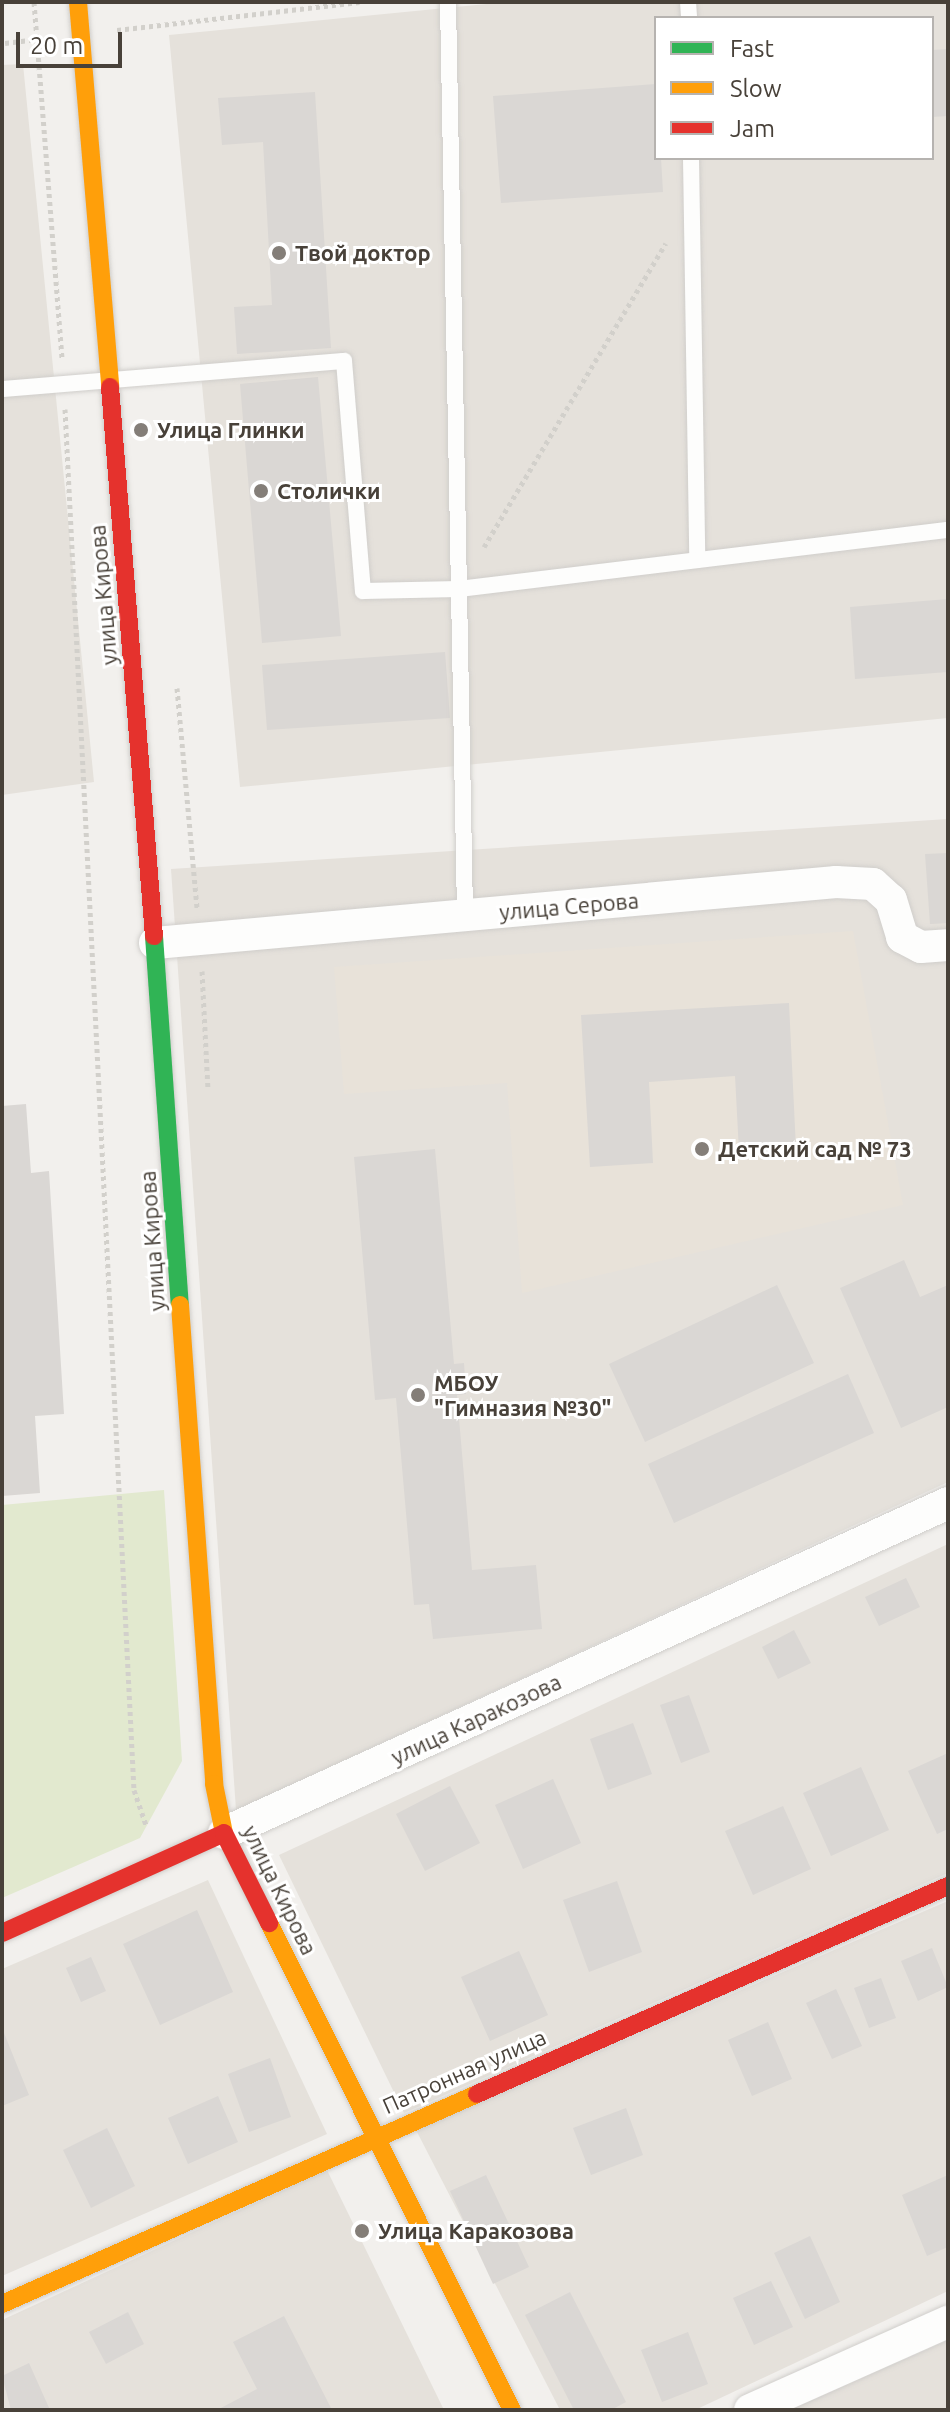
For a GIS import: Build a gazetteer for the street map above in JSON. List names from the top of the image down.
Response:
{
  "streets": {
    "main road": ["улица Кирова", "улица Каракозова", "Патронная улица"],
    "street": ["улица Серова"]
  },
  "crossings": [
    ["улица Кирова", "улица Серова"],
    ["улица Кирова", "улица Каракозова"],
    ["улица Кирова", "Патронная улица"]
  ],
  "places": [
    "Твой доктор",
    "Улица Глинки",
    "Столички",
    "Детский сад № 73",
    "МБОУ \"Гимназия №30\"",
    "Улица Каракозова"
  ],
  "legend": ["Fast", "Slow", "Jam"],
  "scale_bar": "20 m"
}
